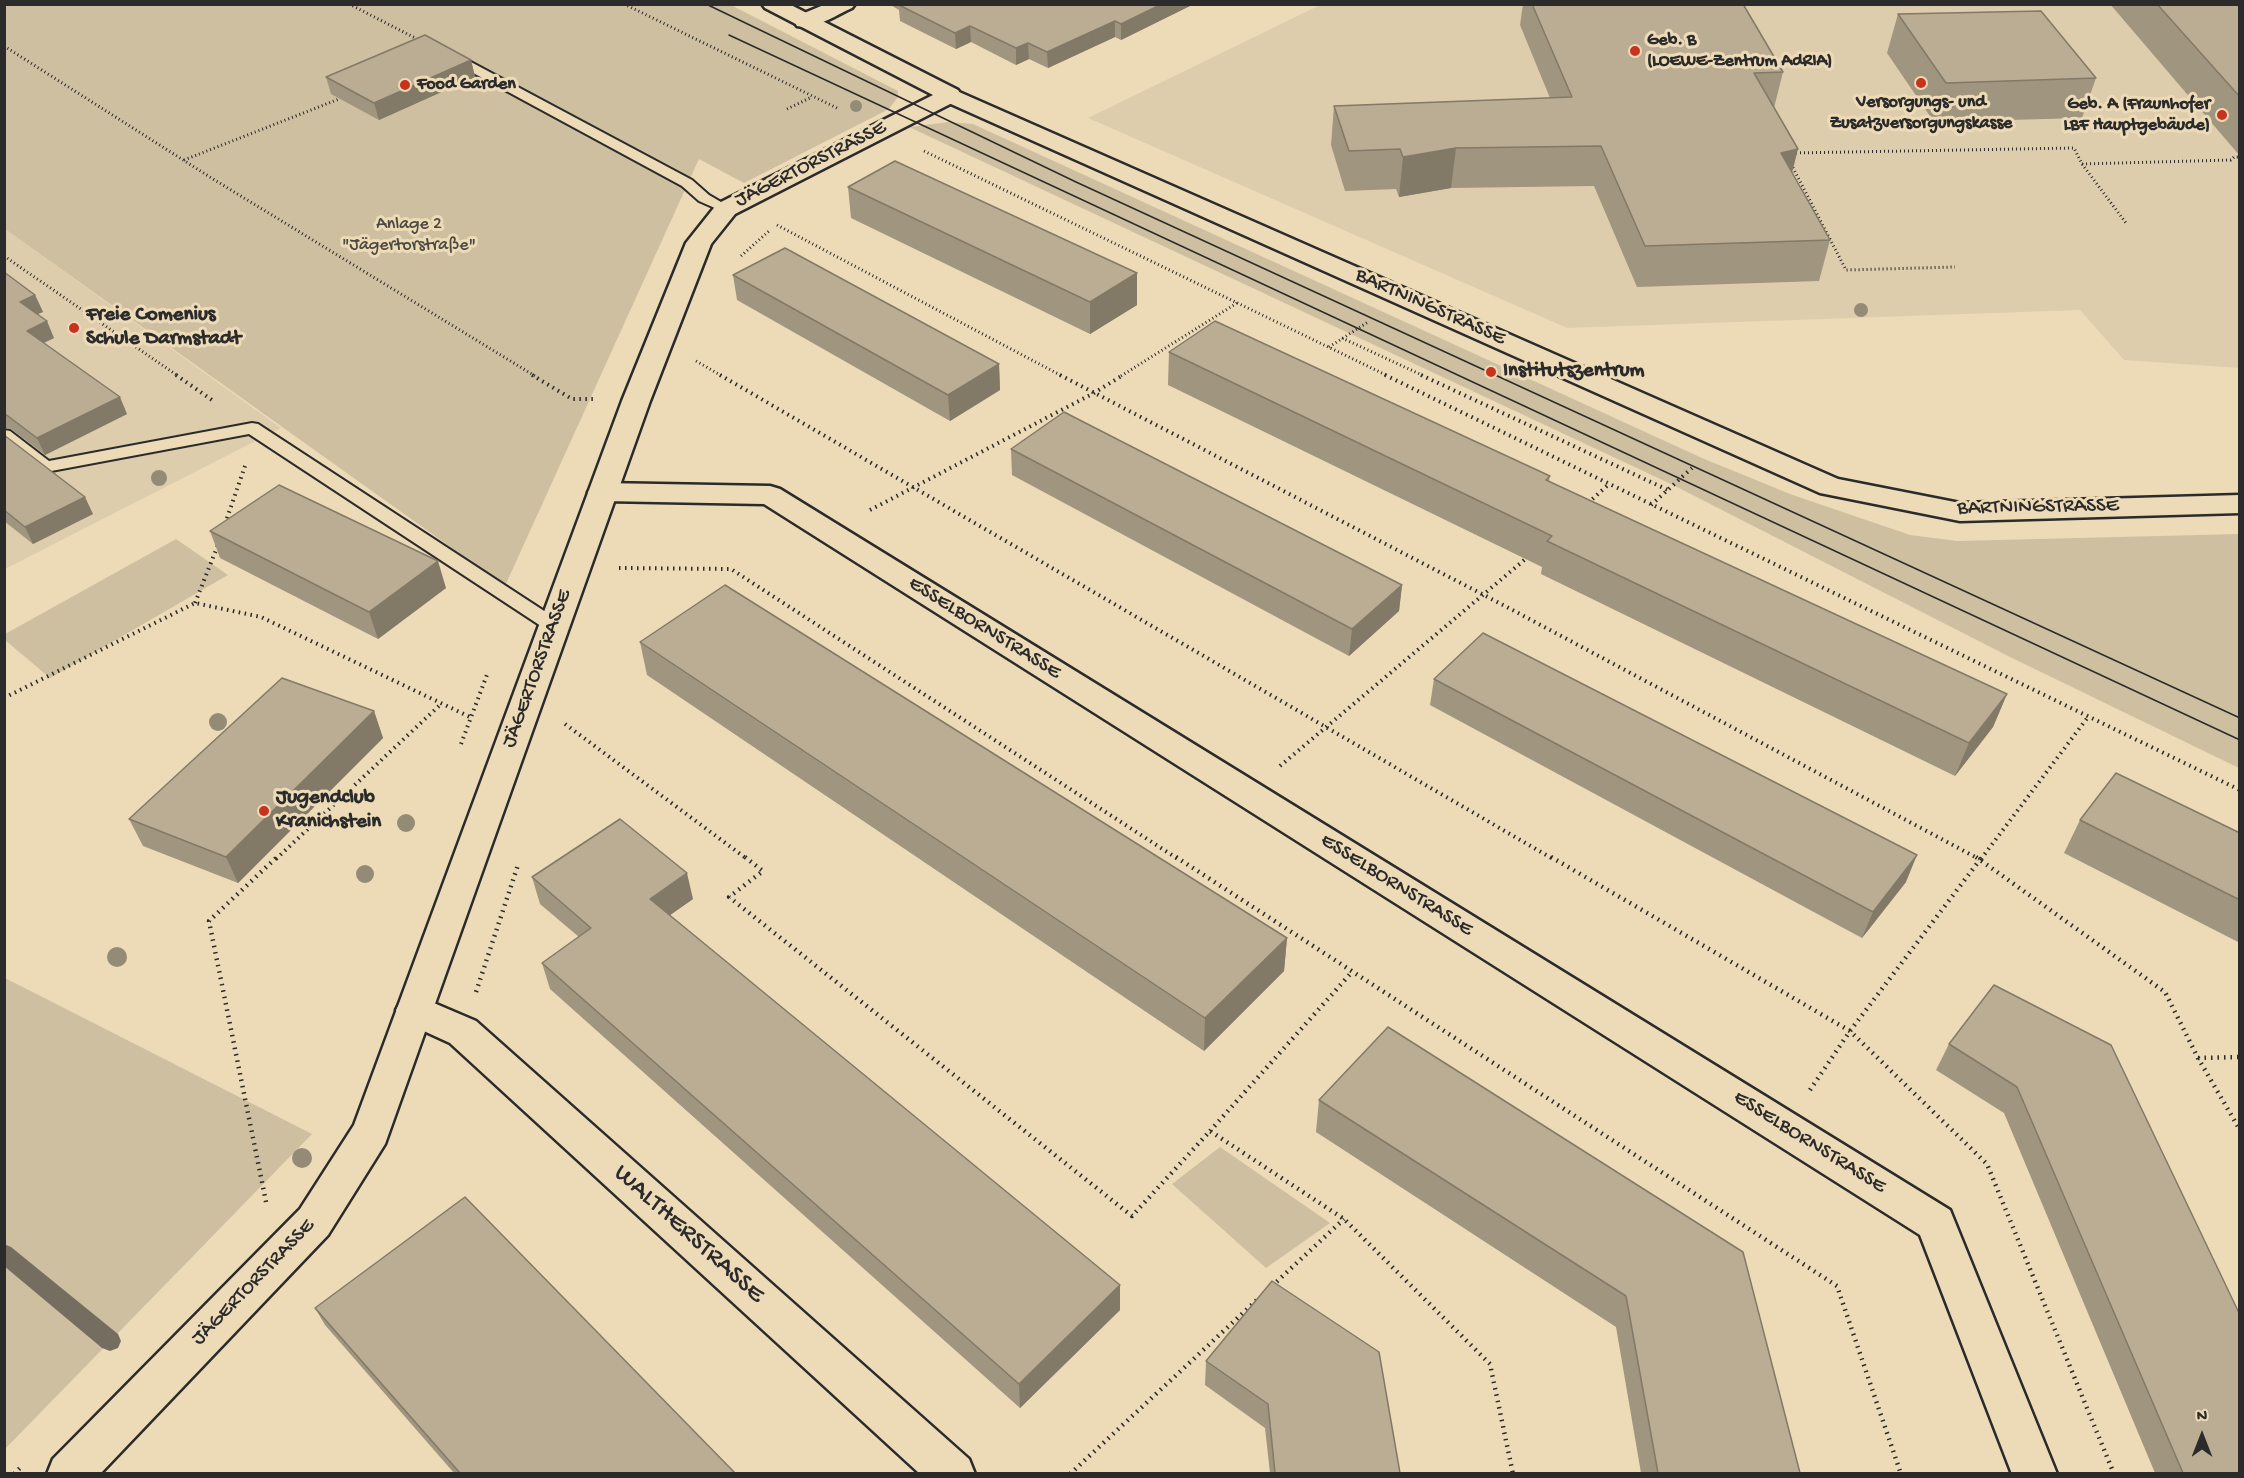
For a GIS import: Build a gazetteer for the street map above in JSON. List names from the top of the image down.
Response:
{
  "streets": {
    "street": [
      "JÄGERTORSTRASSE",
      "BARTNINGSTRASSE",
      "ESSELBORNSTRASSE",
      "WALTHERSTRASSE"
    ]
  },
  "crossings": [
    ["JÄGERTORSTRASSE", "BARTNINGSTRASSE"],
    ["JÄGERTORSTRASSE", "ESSELBORNSTRASSE"],
    ["JÄGERTORSTRASSE", "WALTHERSTRASSE"]
  ],
  "parks": ["Anlage 2 \"Jägertorstraße\""],
  "places": [
    "Geb. B (LOEWE-Zentrum AdRIA)",
    "Versorgungs- und Zusatzversorgungskasse",
    "Food Garden",
    "Geb. A (Fraunhofer LBF Hauptgebäude)",
    "Freie Comenius Schule Darmstadt",
    "Institutszentrum",
    "Jugendclub Kranichstein"
  ],
  "north": "top"
}
